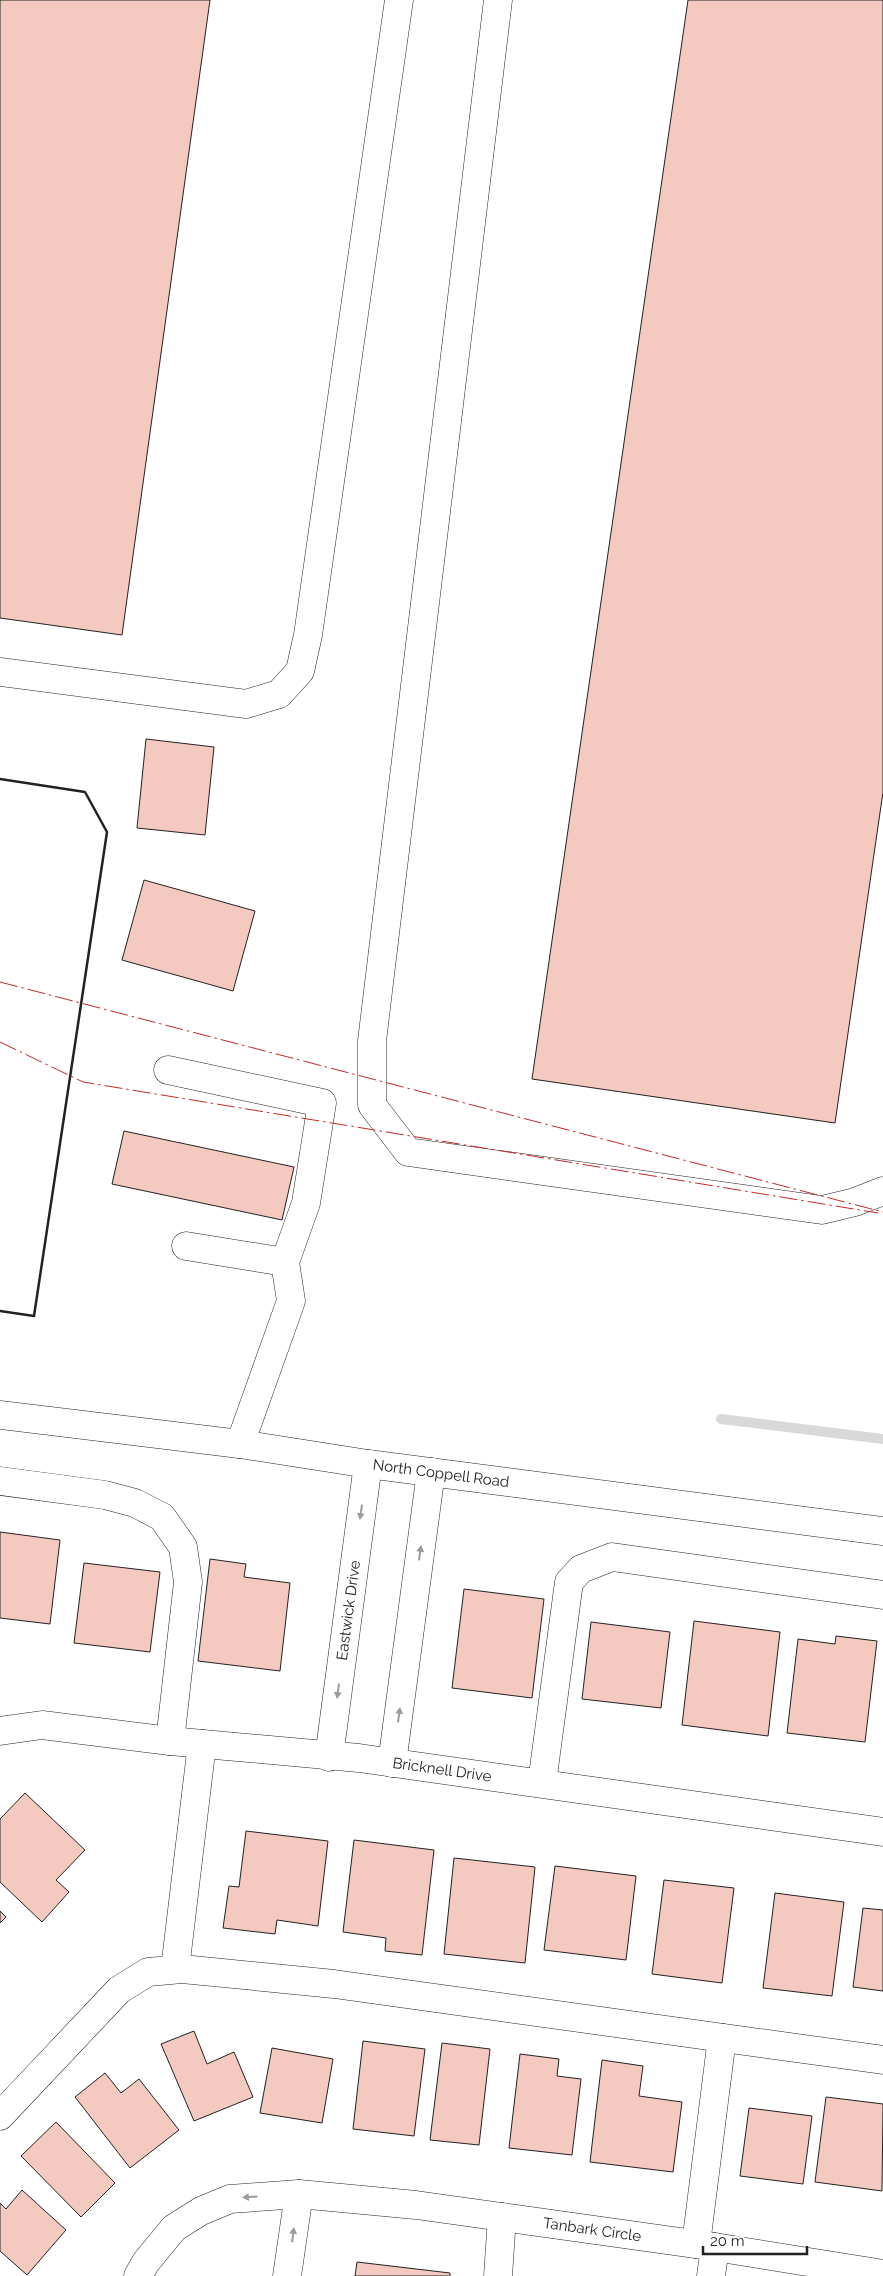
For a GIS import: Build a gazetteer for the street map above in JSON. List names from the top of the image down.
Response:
{
  "streets": {
    "street": [
      "North Coppell Road",
      "Eastwick Drive",
      "Bricknell Drive",
      "Tanbark Circle"
    ]
  },
  "crossings": [
    ["North Coppell Road", "Eastwick Drive"],
    ["Eastwick Drive", "Bricknell Drive"]
  ],
  "scale_bar": "20 m"
}
